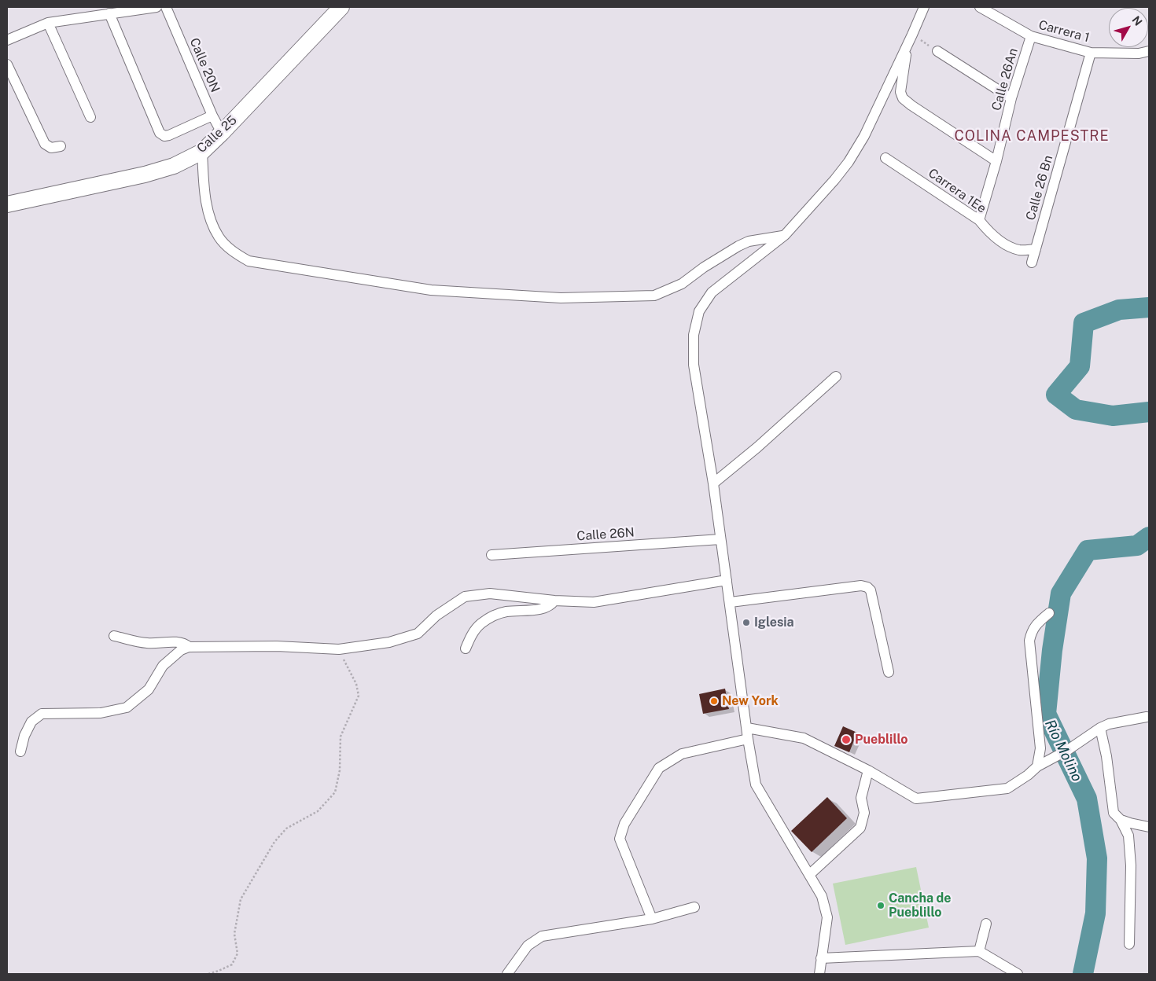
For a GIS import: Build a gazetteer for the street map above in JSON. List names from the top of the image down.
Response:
{
  "streets": {
    "main road": ["Calle 25"],
    "street": [
      "Carrera 1",
      "Calle 20N",
      "Calle 26An",
      "Calle 26 Bn",
      "Carrera 1Ee",
      "Calle 26N"
    ]
  },
  "crossings": [
    ["Carrera 1", "Calle 26An"],
    ["Carrera 1", "Calle 26 Bn"],
    ["Calle 20N", "Calle 25"],
    ["Calle 26An", "Carrera 1Ee"],
    ["Calle 26 Bn", "Carrera 1Ee"]
  ],
  "districts": ["COLINA CAMPESTRE"],
  "water": ["Río Molino"],
  "places": [
    "Iglesia",
    "New York",
    "Pueblillo",
    "Cancha de Pueblillo"
  ],
  "north": "top right"
}
